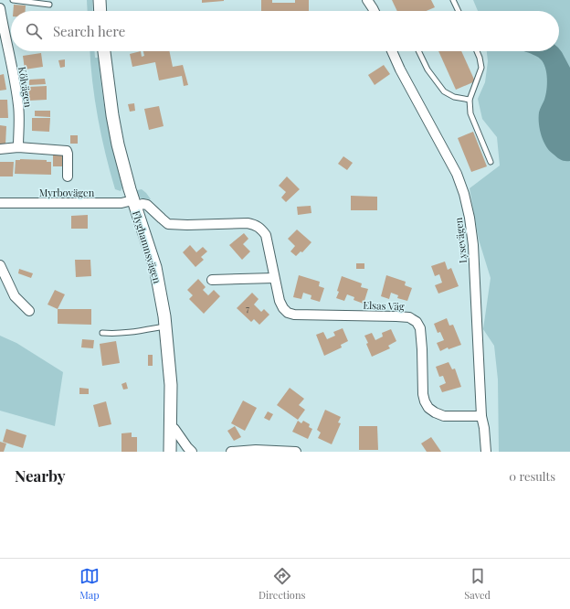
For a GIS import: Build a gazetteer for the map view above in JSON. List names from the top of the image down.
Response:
{
  "streets": {
    "street": [
      "Kölvägen",
      "Myrbovägen",
      "Lysevägen",
      "Flyghamnsvägen",
      "Elsas Väg"
    ]
  },
  "crossings": [
    ["Myrbovägen", "Flyghamnsvägen"],
    ["Myrbovägen", "Elsas Väg"],
    ["Lysevägen", "Elsas Väg"],
    ["Flyghamnsvägen", "Elsas Väg"]
  ],
  "house_numbers": ["7"],
  "page": {
    "search": "Search here",
    "heading": ["Nearby", "0 results"],
    "nav": ["Map", "Directions", "Saved"]
  }
}
